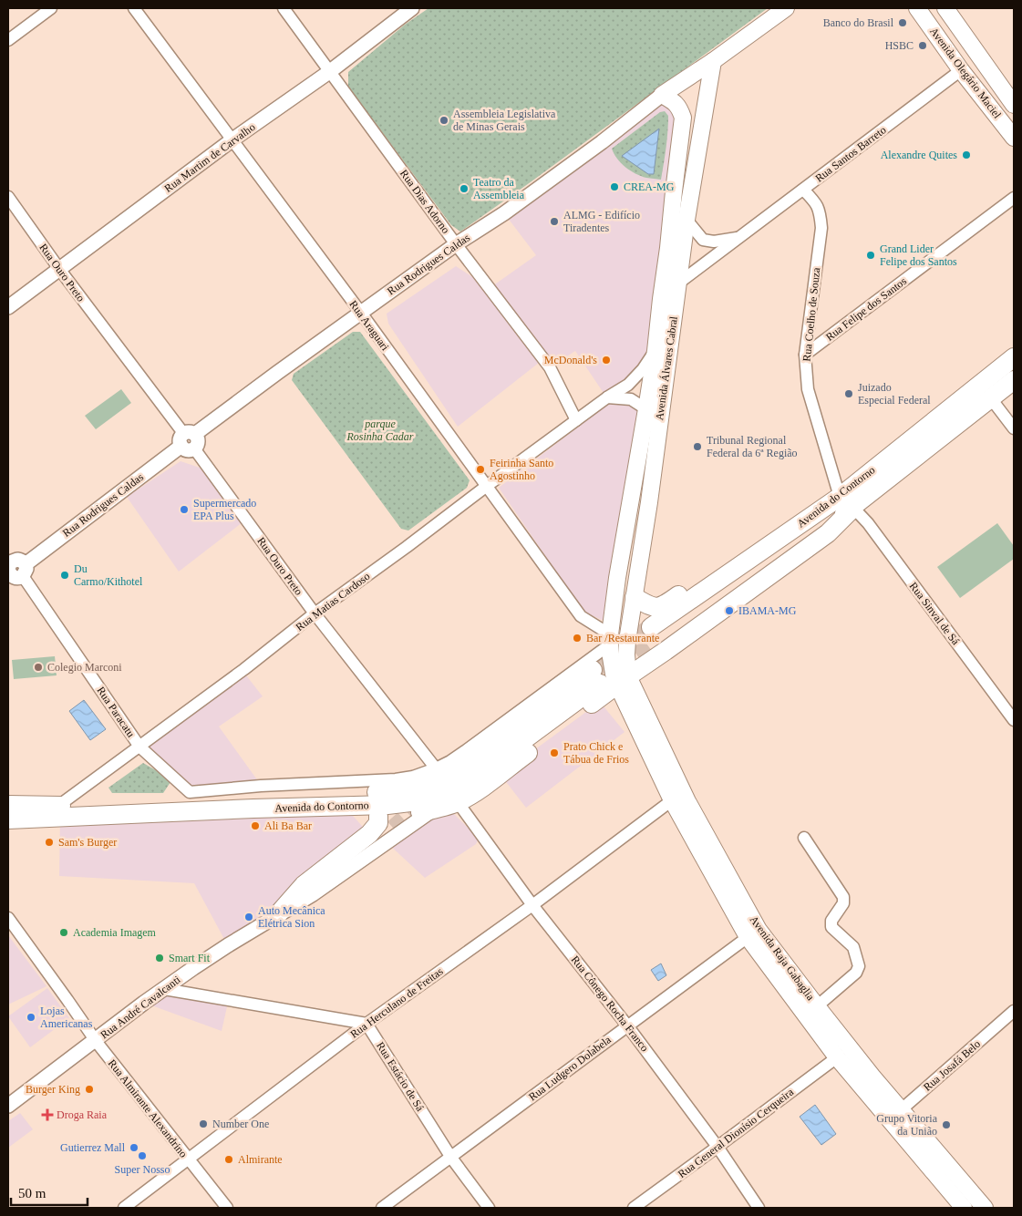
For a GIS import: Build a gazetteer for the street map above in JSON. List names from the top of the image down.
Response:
{
  "streets": {
    "main road": [
      "Avenida Olegário Maciel",
      "Avenida Álvares Cabral",
      "Avenida do Contorno",
      "Avenida Raja Gabaglia"
    ],
    "street": [
      "Rua Santos Barreto",
      "Rua Martim de Carvalho",
      "Rua Dias Adorno",
      "Rua Rodrigues Caldas",
      "Rua Ouro Preto",
      "Rua Felipe dos Santos",
      "Rua Coelho de Souza",
      "Rua Araguari",
      "Rua Matias Cardoso",
      "Rua Sinval de Sá",
      "Rua Paracatu",
      "Rua Herculano de Freitas",
      "Rua Cônego Rocha Franco",
      "Rua André Cavalcanti",
      "Rua Josafá Belo",
      "Rua Ludgero Dolabela",
      "Rua Estácio de Sá",
      "Rua Almirante Alexandrino",
      "Rua General Dionísio Cerqueira"
    ]
  },
  "crossings": [
    ["Avenida Olegário Maciel", "Rua Santos Barreto"],
    ["Rua Santos Barreto", "Rua Coelho de Souza"],
    ["Rua Santos Barreto", "Avenida Álvares Cabral"],
    ["Rua Martim de Carvalho", "Rua Dias Adorno"],
    ["Rua Martim de Carvalho", "Rua Ouro Preto"],
    ["Rua Martim de Carvalho", "Rua Araguari"],
    ["Rua Dias Adorno", "Rua Rodrigues Caldas"],
    ["Rua Dias Adorno", "Rua Matias Cardoso"],
    ["Rua Rodrigues Caldas", "Rua Ouro Preto"],
    ["Rua Rodrigues Caldas", "Rua Araguari"],
    ["Rua Rodrigues Caldas", "Avenida Álvares Cabral"],
    ["Rua Rodrigues Caldas", "Rua Paracatu"],
    ["Rua Ouro Preto", "Avenida do Contorno"],
    ["Rua Ouro Preto", "Rua Matias Cardoso"],
    ["Rua Felipe dos Santos", "Rua Coelho de Souza"],
    ["Rua Coelho de Souza", "Avenida do Contorno"],
    ["Rua Coelho de Souza", "Rua Sinval de Sá"],
    ["Rua Araguari", "Avenida Álvares Cabral"],
    ["Rua Araguari", "Avenida do Contorno"],
    ["Rua Araguari", "Rua Matias Cardoso"],
    ["Avenida Álvares Cabral", "Avenida do Contorno"],
    ["Avenida Álvares Cabral", "Rua Matias Cardoso"],
    ["Avenida Álvares Cabral", "Avenida Raja Gabaglia"],
    ["Avenida do Contorno", "Rua Matias Cardoso"],
    ["Avenida do Contorno", "Rua Sinval de Sá"],
    ["Avenida do Contorno", "Rua Paracatu"],
    ["Avenida do Contorno", "Avenida Raja Gabaglia"],
    ["Avenida do Contorno", "Rua André Cavalcanti"],
    ["Rua Matias Cardoso", "Rua Paracatu"],
    ["Avenida Raja Gabaglia", "Rua Herculano de Freitas"],
    ["Avenida Raja Gabaglia", "Rua Josafá Belo"],
    ["Avenida Raja Gabaglia", "Rua Ludgero Dolabela"],
    ["Avenida Raja Gabaglia", "Rua General Dionísio Cerqueira"],
    ["Rua Herculano de Freitas", "Rua Cônego Rocha Franco"],
    ["Rua Herculano de Freitas", "Rua Estácio de Sá"],
    ["Rua Herculano de Freitas", "Rua Almirante Alexandrino"],
    ["Rua Cônego Rocha Franco", "Rua Ludgero Dolabela"],
    ["Rua Cônego Rocha Franco", "Rua General Dionísio Cerqueira"],
    ["Rua André Cavalcanti", "Rua Almirante Alexandrino"],
    ["Rua Ludgero Dolabela", "Rua Estácio de Sá"]
  ],
  "parks": ["parque Rosinha Cadar"],
  "places": {
    "other": [
      "Banco do Brasil",
      "HSBC",
      "Assembleia Legislativa de Minas Gerais",
      "Alexandre Quites",
      "CREA-MG",
      "Teatro da Assembleia",
      "ALMG - Edifício Tiradentes",
      "Grand Lider Felipe dos Santos",
      "McDonald's",
      "Juizado Especial Federal",
      "Tribunal Regional Federal da 6ª Região",
      "Feirinha Santo Agostinho",
      "Supermercado EPA Plus",
      "Du Carmo/Kithotel",
      "IBAMA-MG",
      "Bar /Restaurante",
      "Colegio Marconi",
      "Prato Chick e Tábua de Frios",
      "Ali Ba Bar",
      "Sam's Burger",
      "Auto Mecânica Elétrica Sion",
      "Academia Imagem",
      "Smart Fit",
      "Lojas Americanas",
      "Burger King",
      "Number One",
      "Grupo Vitoria da União",
      "Gutierrez Mall",
      "Super Nosso",
      "Almirante"
    ],
    "health": ["Droga Raia"]
  },
  "scale_bar": "50 m"
}
